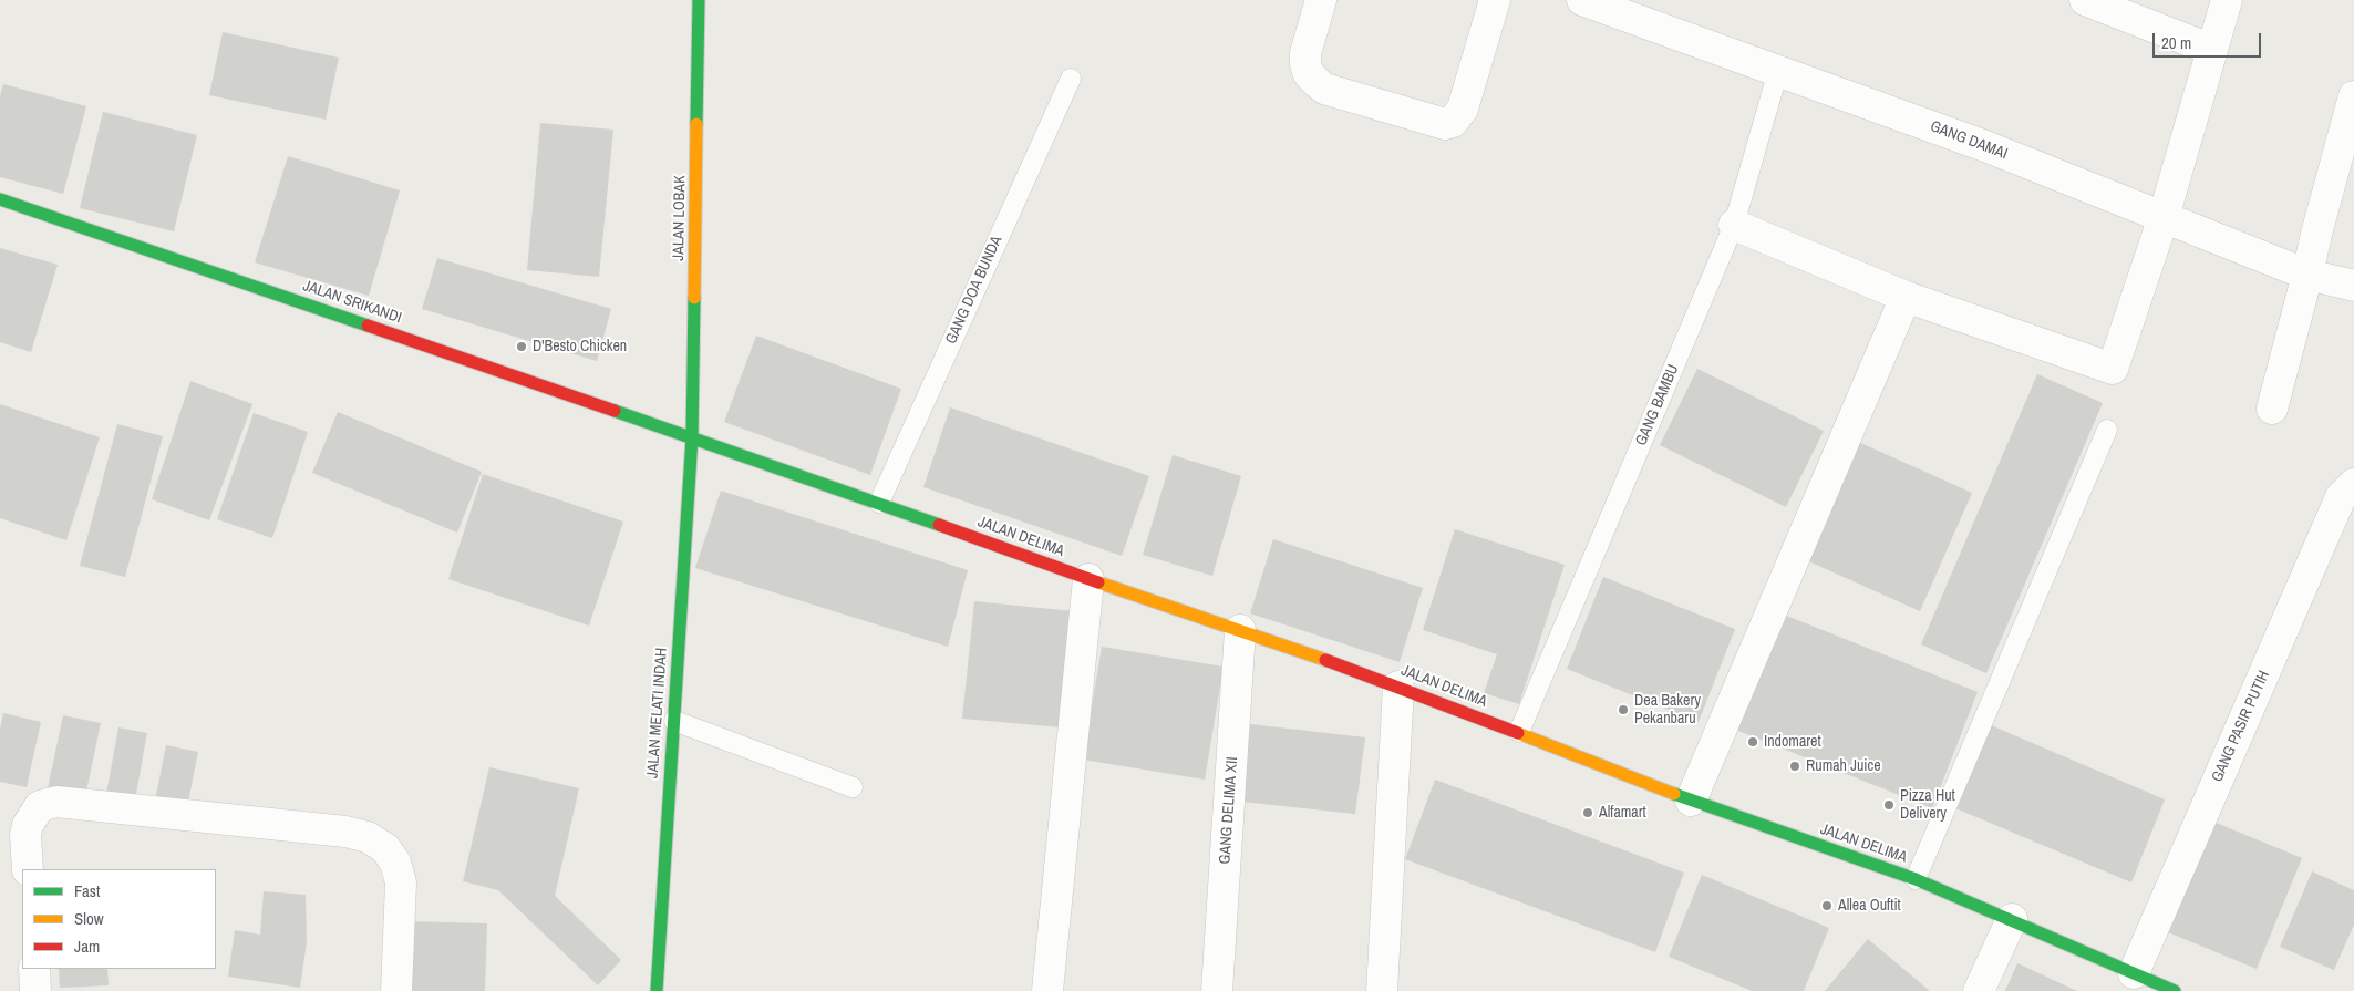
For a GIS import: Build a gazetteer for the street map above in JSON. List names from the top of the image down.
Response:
{
  "streets": {
    "main road": [
      "JALAN LOBAK",
      "JALAN SRIKANDI",
      "JALAN DELIMA",
      "JALAN MELATI INDAH"
    ],
    "street": ["GANG DAMAI", "GANG PASIR PUTIH", "GANG DELIMA XII"],
    "lane": ["GANG DOA BUNDA", "GANG BAMBU"]
  },
  "crossings": [
    ["GANG DAMAI", "GANG BAMBU"],
    ["JALAN LOBAK", "JALAN SRIKANDI"],
    ["JALAN LOBAK", "JALAN DELIMA"],
    ["JALAN LOBAK", "JALAN MELATI INDAH"],
    ["GANG DOA BUNDA", "JALAN DELIMA"],
    ["JALAN SRIKANDI", "JALAN DELIMA"],
    ["JALAN SRIKANDI", "JALAN MELATI INDAH"],
    ["GANG BAMBU", "JALAN DELIMA"],
    ["JALAN DELIMA", "JALAN MELATI INDAH"],
    ["JALAN DELIMA", "GANG PASIR PUTIH"],
    ["JALAN DELIMA", "GANG DELIMA XII"]
  ],
  "places": [
    "D'Besto Chicken",
    "Dea Bakery Pekanbaru",
    "Indomaret",
    "Rumah Juice",
    "Pizza Hut Delivery",
    "Alfamart",
    "Allea Ouftit"
  ],
  "legend": ["Fast", "Slow", "Jam"],
  "scale_bar": "20 m"
}
